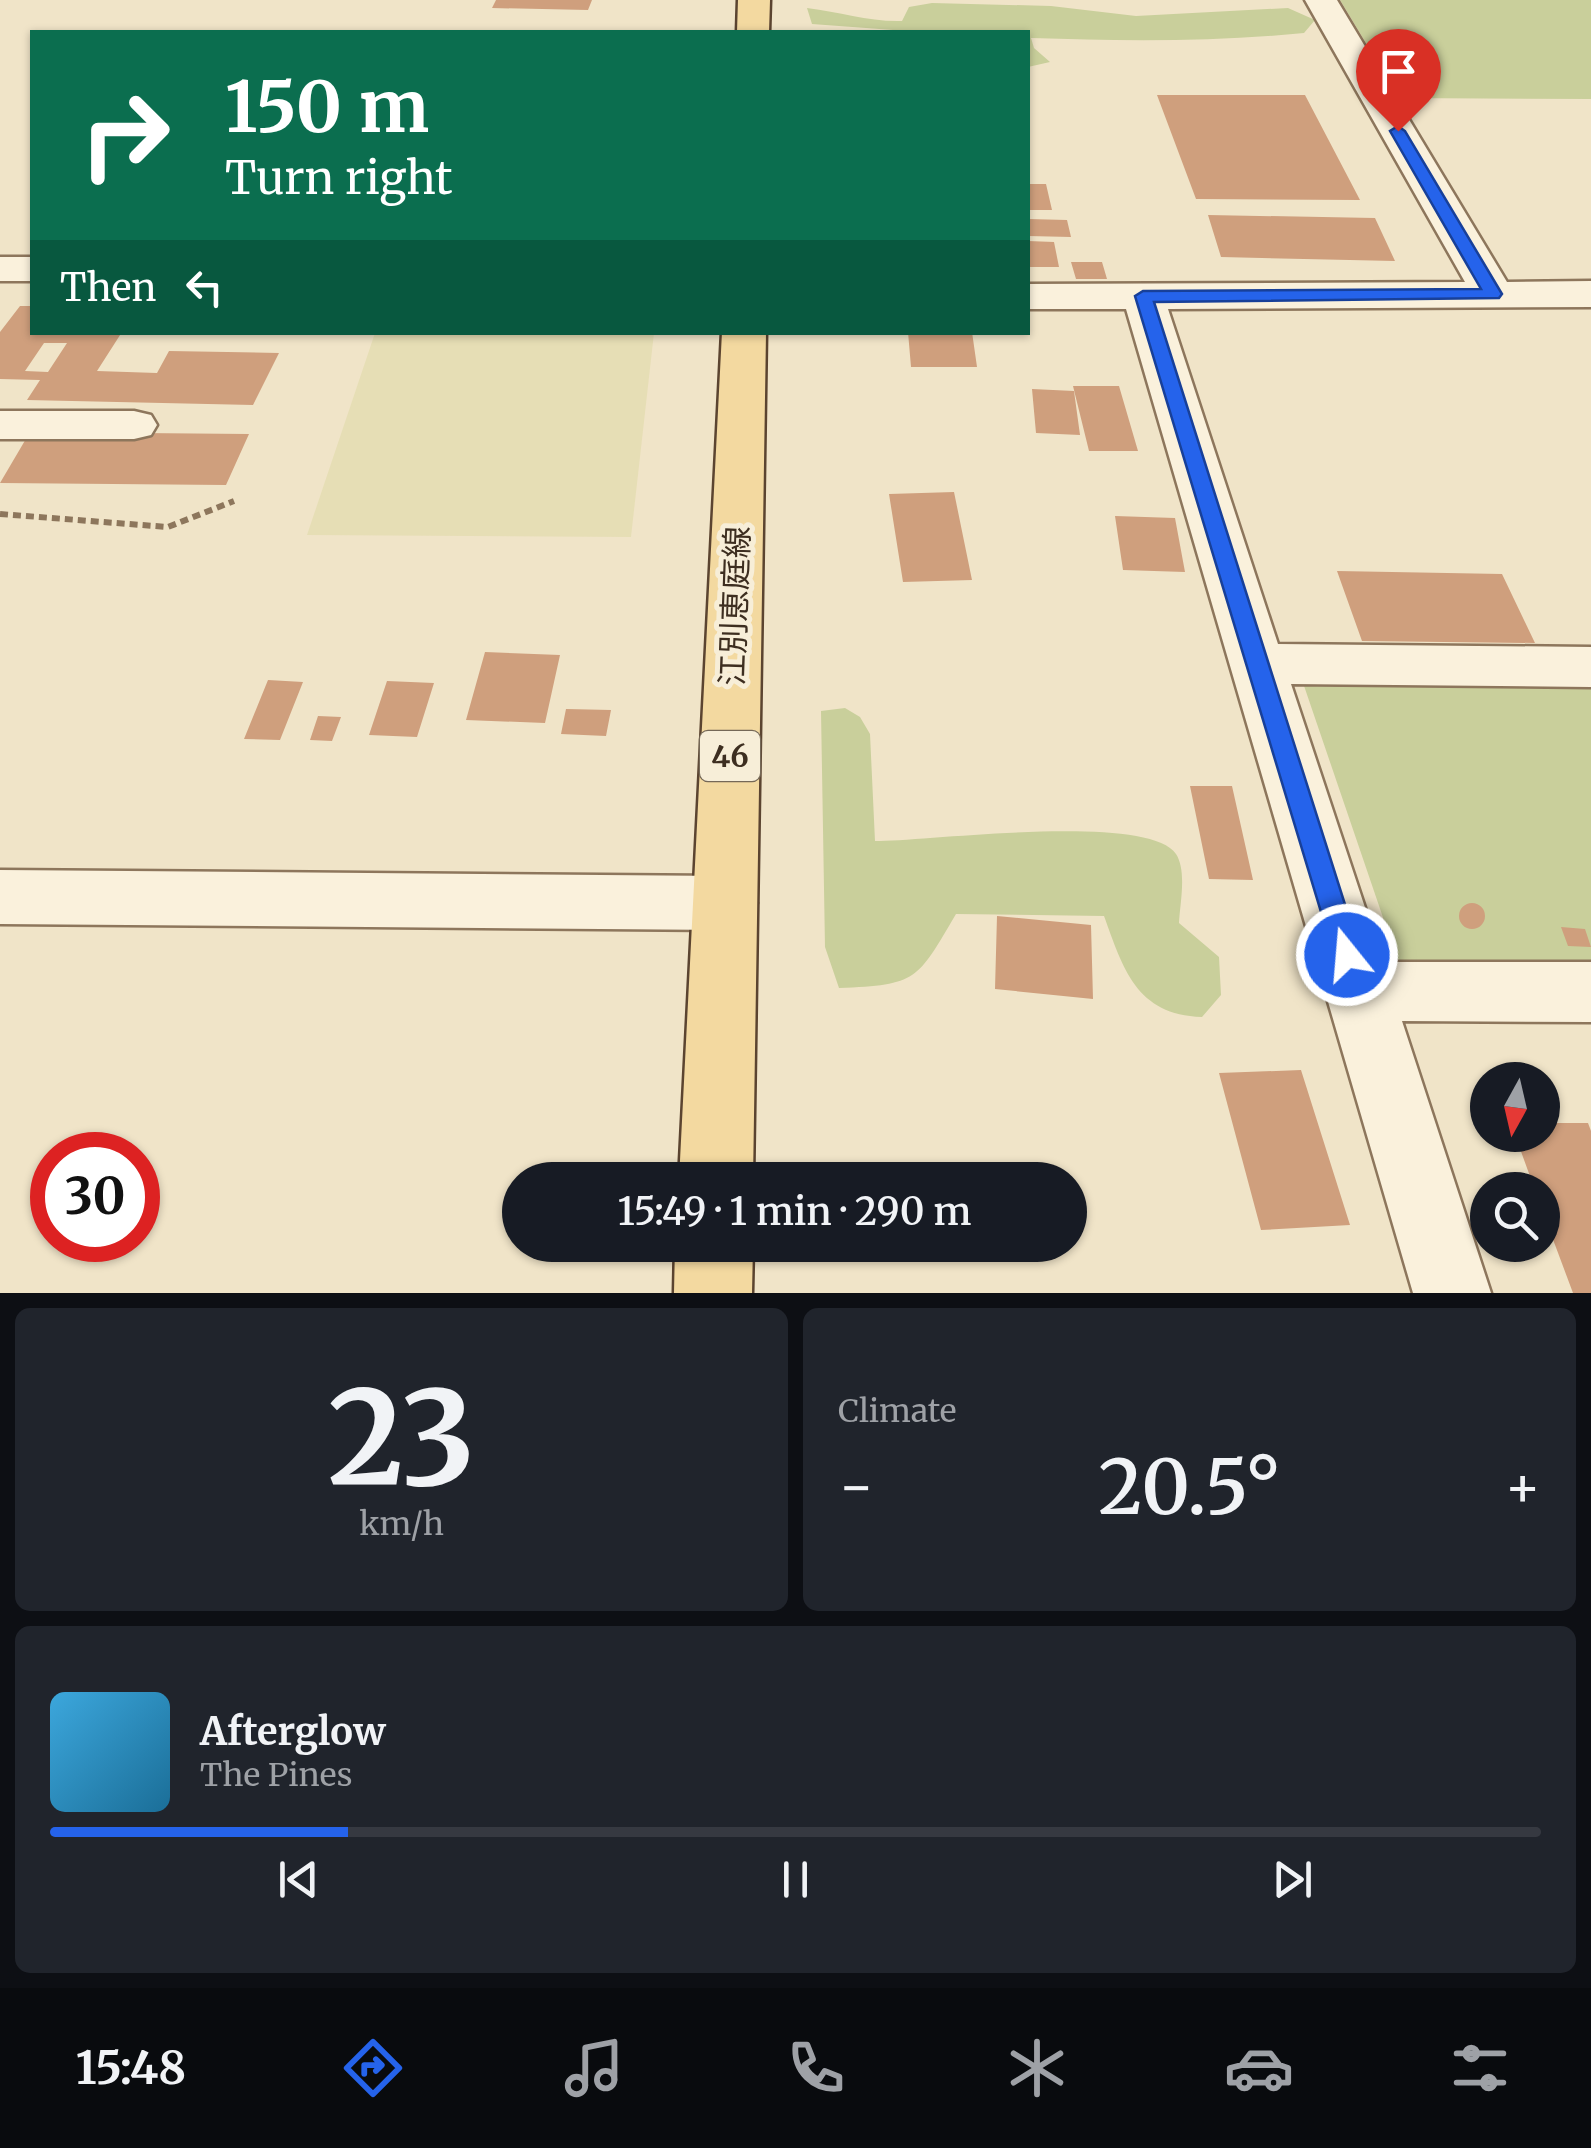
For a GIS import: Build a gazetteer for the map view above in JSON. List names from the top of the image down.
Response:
{
  "streets": {
    "main road": ["江別恵庭線", "46"]
  },
  "north": "bottom",
  "page": {
    "turn": ["150 m", "Turn right"],
    "then": "Then",
    "limit": "30",
    "trip": "15:49 · 1 min · 290 m",
    "tile": [
      ["23", "km/h"],
      "Climate"
    ],
    "heat": ["−", "20.5°", "+"],
    "song": ["Afterglow", "The Pines"],
    "tabs": "15:48"
  }
}
